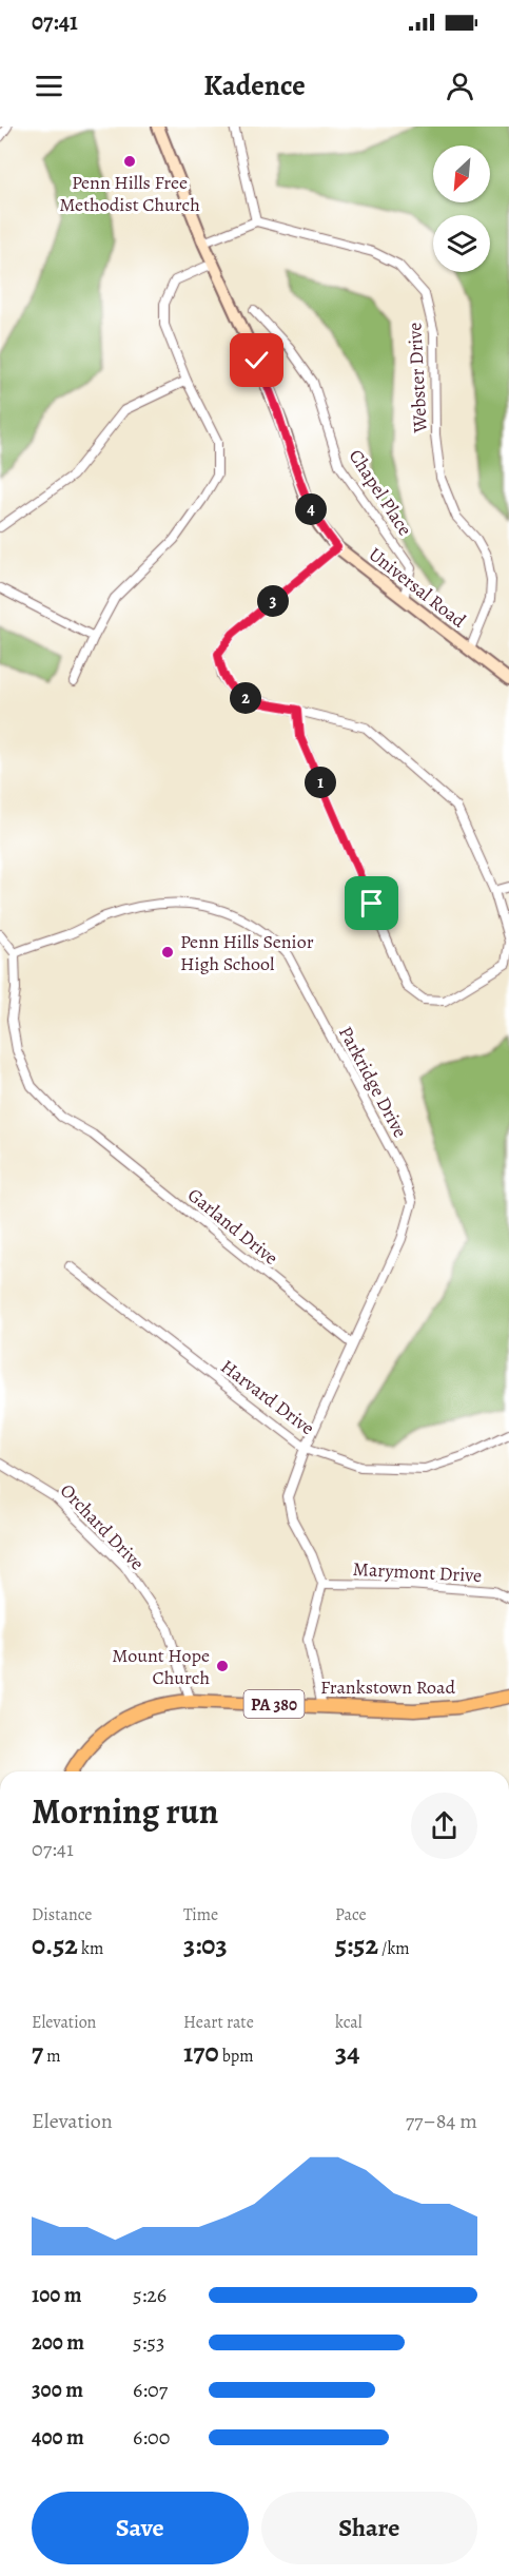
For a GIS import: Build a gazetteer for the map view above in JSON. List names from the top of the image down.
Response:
{
  "streets": {
    "main road": ["Frankstown Road", "PA 380"],
    "street": [
      "Webster Drive",
      "Chapel Place",
      "Universal Road",
      "Parkridge Drive",
      "Garland Drive",
      "Harvard Drive",
      "Orchard Drive",
      "Marymont Drive"
    ]
  },
  "crossings": [
    ["Webster Drive", "Universal Road"],
    ["Chapel Place", "Universal Road"],
    ["Parkridge Drive", "Garland Drive"],
    ["Parkridge Drive", "Harvard Drive"],
    ["Parkridge Drive", "Marymont Drive"],
    ["Orchard Drive", "Frankstown Road"]
  ],
  "places": ["Penn Hills Free Methodist Church", "Penn Hills Senior High School", "Mount Hope Church"],
  "north": "bottom left",
  "page": {
    "status": "07:41",
    "header": "Kadence",
    "pins": [
      "4",
      "3",
      "2",
      "1"
    ],
    "heading": ["Morning run", "07:41"],
    "stats": [
      ["Distance", "0.52 km"],
      ["Time", "3:03"],
      ["Pace", "5:52 /km"],
      ["Elevation", "7 m"],
      ["Heart rate", "170 bpm"],
      ["kcal", "34"]
    ],
    "chart": ["Elevation", "77–84 m"],
    "list": [
      {
        "name": "100 m",
        "note": "5:26"
      },
      {
        "name": "200 m",
        "note": "5:53"
      },
      {
        "name": "300 m",
        "note": "6:07"
      },
      {
        "name": "400 m",
        "note": "6:00"
      }
    ],
    "buttons": ["Save", "Share"]
  }
}
